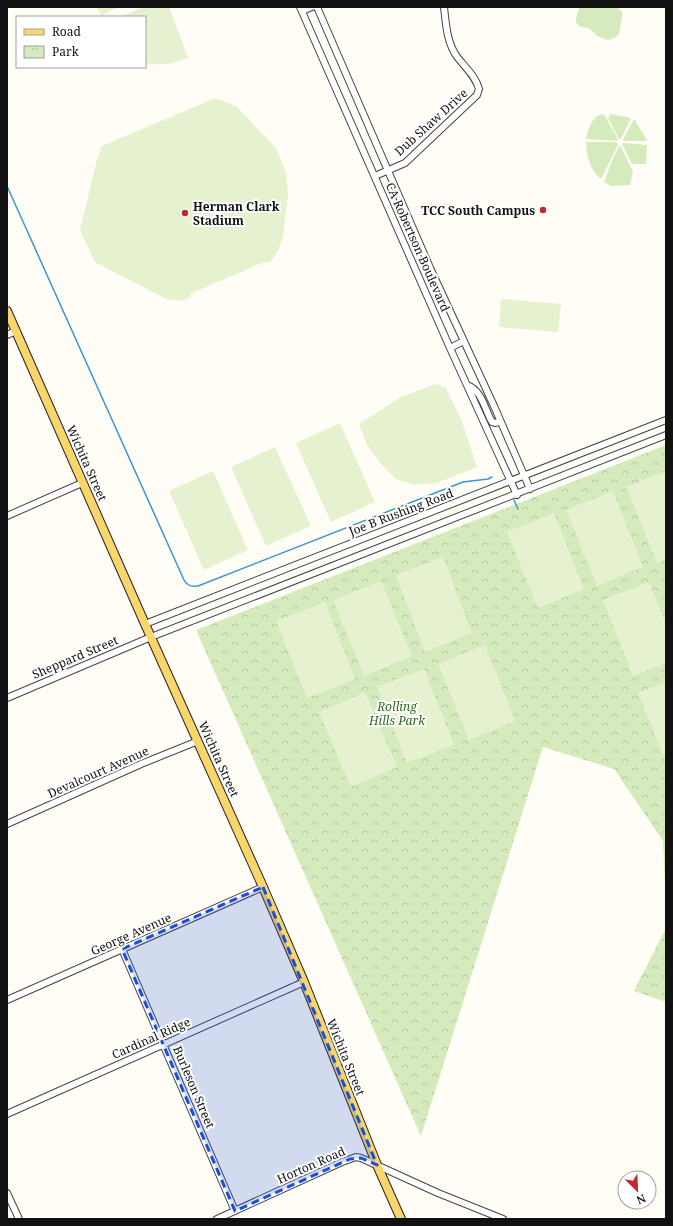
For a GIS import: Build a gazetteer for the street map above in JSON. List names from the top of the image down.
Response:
{
  "streets": {
    "main road": ["Wichita Street"],
    "street": [
      "Dub Shaw Drive",
      "CA Robertson Boulevard",
      "Joe B Rushing Road",
      "Sheppard Street",
      "Devalcourt Avenue",
      "George Avenue",
      "Cardinal Ridge",
      "Burleson Street",
      "Horton Road"
    ]
  },
  "crossings": [
    ["Dub Shaw Drive", "CA Robertson Boulevard"],
    ["CA Robertson Boulevard", "Joe B Rushing Road"],
    ["Wichita Street", "Joe B Rushing Road"],
    ["Wichita Street", "Sheppard Street"],
    ["Wichita Street", "Devalcourt Avenue"],
    ["Wichita Street", "George Avenue"],
    ["Wichita Street", "Cardinal Ridge"],
    ["Wichita Street", "Horton Road"],
    ["George Avenue", "Burleson Street"],
    ["Cardinal Ridge", "Burleson Street"],
    ["Burleson Street", "Horton Road"]
  ],
  "parks": ["Rolling Hills Park"],
  "places": ["TCC South Campus", "Herman Clark Stadium"],
  "legend": ["Road", "Park"],
  "north": "bottom right"
}
